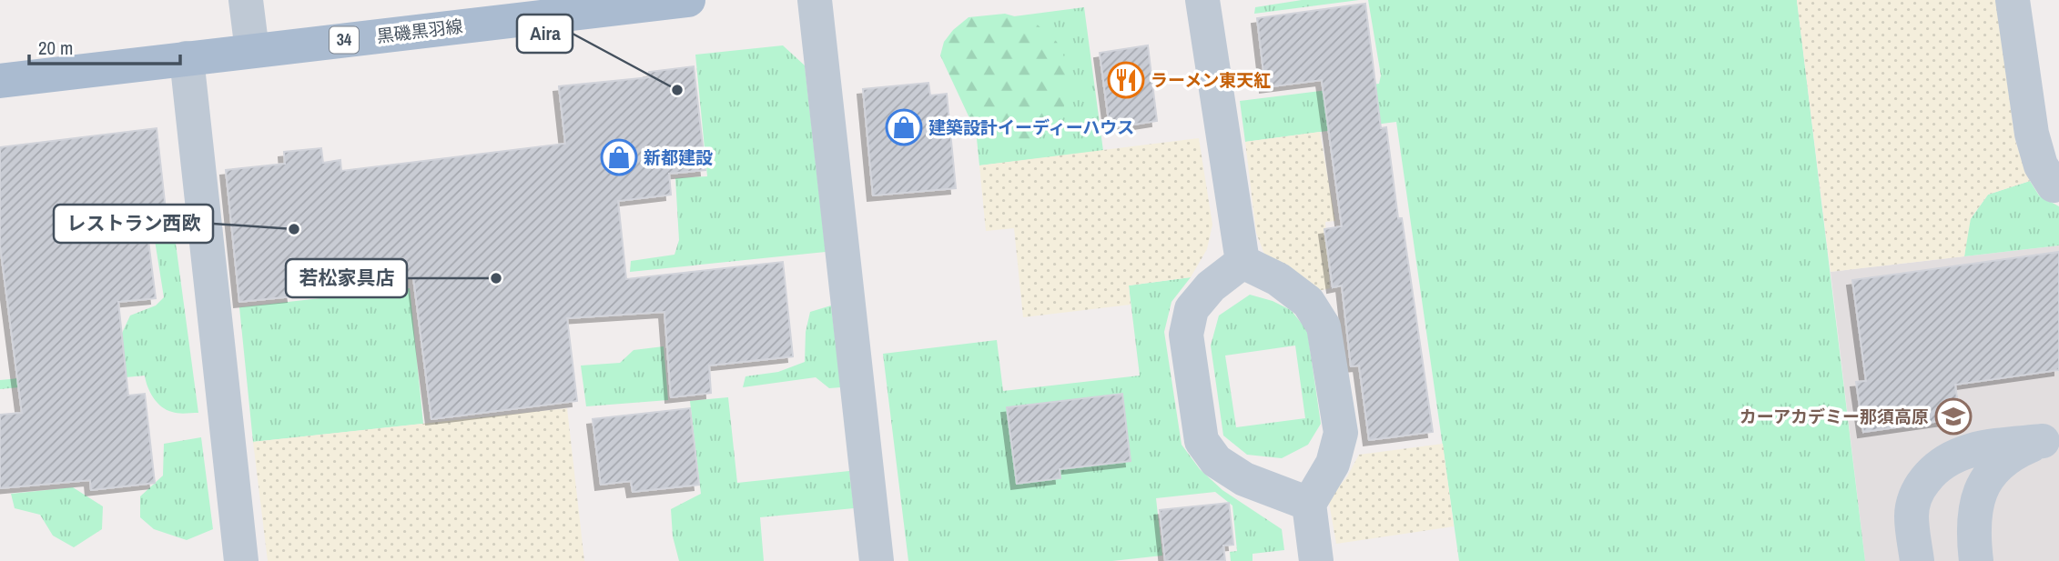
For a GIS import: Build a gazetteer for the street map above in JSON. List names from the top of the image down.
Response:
{
  "streets": {
    "main road": ["黒磯黒羽線", "34"]
  },
  "places": {
    "restaurant": ["ラーメン東天紅"],
    "other": ["Aira", "レストラン西欧", "若松家具店"],
    "shop": ["建築設計イーディーハウス", "新都建設"],
    "school or university": ["カーアカデミー那須高原"]
  },
  "scale_bar": "20 m"
}
